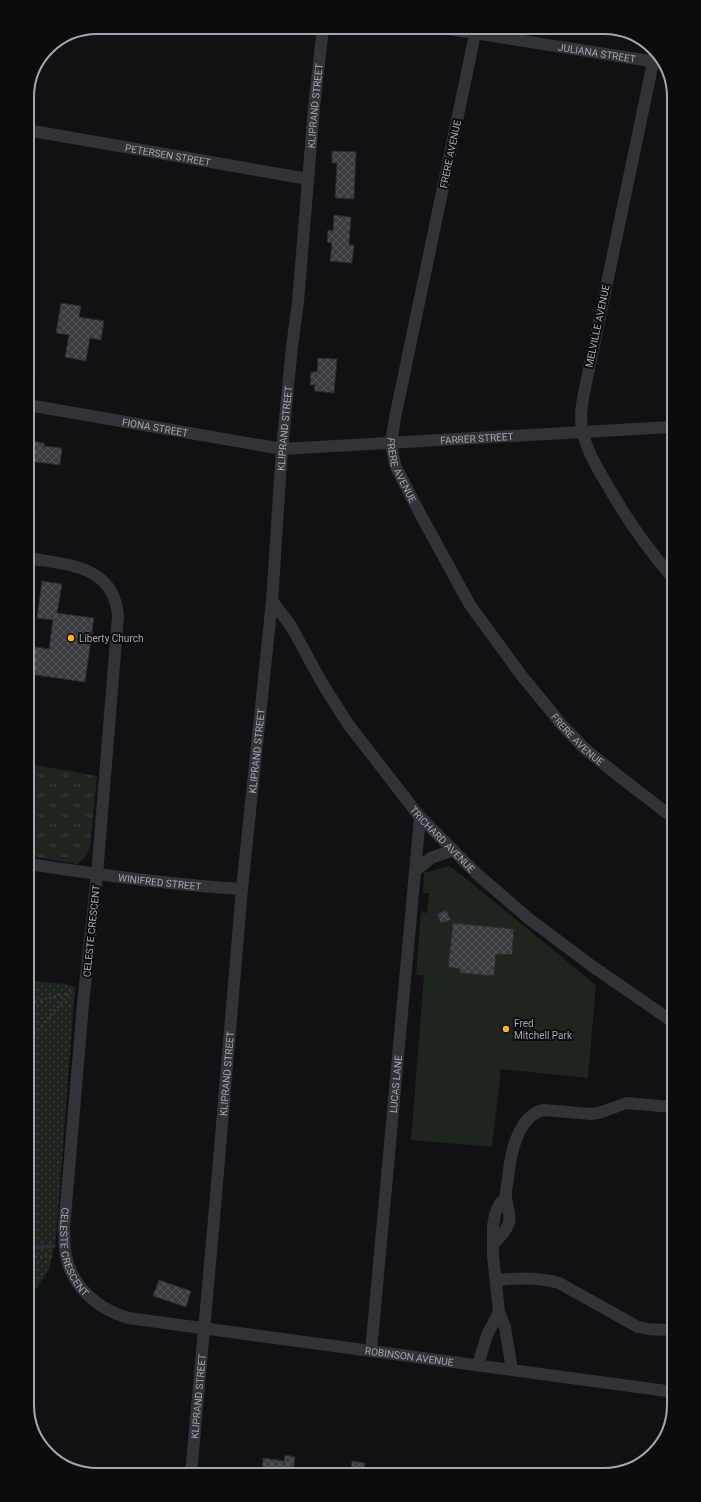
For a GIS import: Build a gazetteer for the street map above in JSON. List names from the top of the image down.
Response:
{
  "streets": {
    "street": [
      "JULIANA STREET",
      "KLIPRAND STREET",
      "PETERSEN STREET",
      "FRERE AVENUE",
      "MELVILLE AVENUE",
      "FIONA STREET",
      "FARRER STREET",
      "TRICHARD AVENUE",
      "WINIFRED STREET",
      "CELESTE CRESCENT",
      "LUCAS LANE",
      "ROBINSON AVENUE"
    ]
  },
  "crossings": [
    ["JULIANA STREET", "FRERE AVENUE"],
    ["KLIPRAND STREET", "PETERSEN STREET"],
    ["KLIPRAND STREET", "FIONA STREET"],
    ["KLIPRAND STREET", "FARRER STREET"],
    ["KLIPRAND STREET", "TRICHARD AVENUE"],
    ["KLIPRAND STREET", "WINIFRED STREET"],
    ["KLIPRAND STREET", "ROBINSON AVENUE"],
    ["FRERE AVENUE", "FARRER STREET"],
    ["MELVILLE AVENUE", "FARRER STREET"],
    ["FIONA STREET", "FARRER STREET"],
    ["TRICHARD AVENUE", "LUCAS LANE"],
    ["WINIFRED STREET", "CELESTE CRESCENT"],
    ["CELESTE CRESCENT", "ROBINSON AVENUE"],
    ["LUCAS LANE", "ROBINSON AVENUE"]
  ],
  "places": ["Liberty Church", "Fred Mitchell Park"]
}
